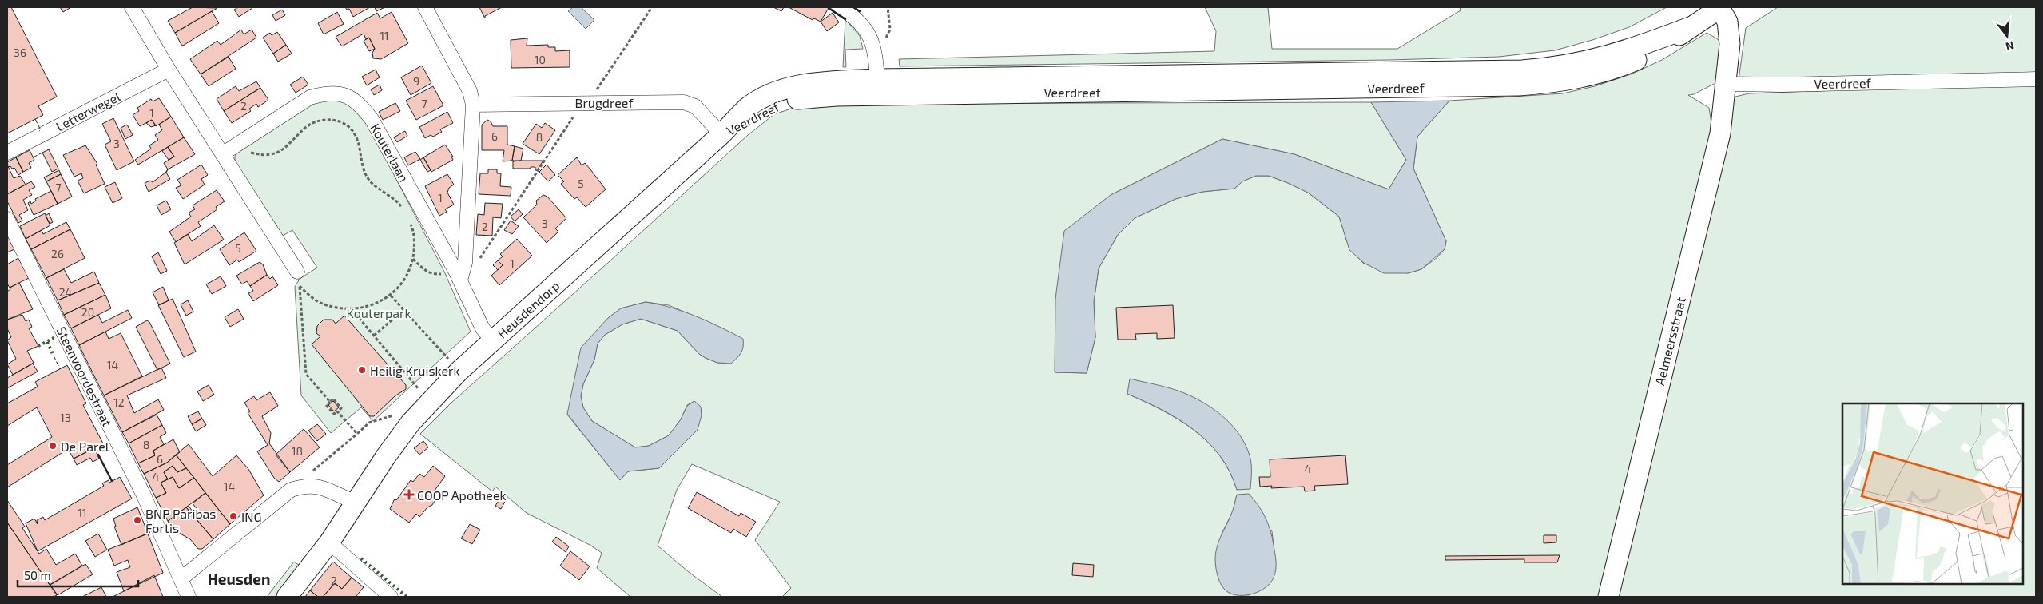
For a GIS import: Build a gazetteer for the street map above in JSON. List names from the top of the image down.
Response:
{
  "streets": {
    "main road": ["Veerdreef", "Heusdendorp", "Aelmeersstraat"],
    "street": [
      "Brugdreef",
      "Letterwegel",
      "Kouterlaan",
      "Steenvoordestraat"
    ]
  },
  "crossings": [
    ["Veerdreef", "Brugdreef"],
    ["Veerdreef", "Heusdendorp"],
    ["Veerdreef", "Aelmeersstraat"],
    ["Brugdreef", "Heusdendorp"],
    ["Kouterlaan", "Heusdendorp"]
  ],
  "districts": ["Heusden"],
  "parks": ["Kouterpark"],
  "places": {
    "other": [
      "Heilig Kruiskerk",
      "De Parel",
      "ING",
      "BNP Paribas Fortis"
    ],
    "health": ["COOP Apotheek"]
  },
  "house_numbers": [
    "11",
    "36",
    "10",
    "9",
    "7",
    "2",
    "1",
    "6",
    "8",
    "3",
    "5",
    "7",
    "1",
    "3",
    "2",
    "5",
    "26",
    "1",
    "24",
    "20",
    "14",
    "12",
    "13",
    "8",
    "18",
    "6",
    "4",
    "4",
    "14",
    "11",
    "2"
  ],
  "scale_bar": "50 m",
  "north": "bottom"
}
